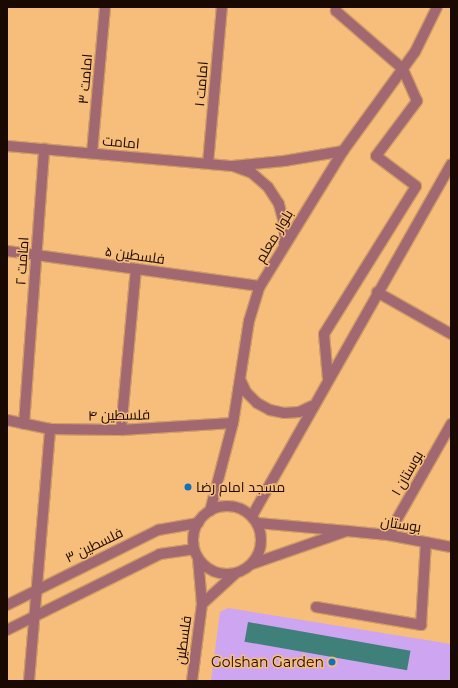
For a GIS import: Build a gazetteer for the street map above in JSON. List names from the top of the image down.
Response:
{
  "streets": {
    "street": [
      "امامت ۳",
      "امامت ۱",
      "امامت",
      "بلوار معلم",
      "فلسطین ۵",
      "امامت ۲",
      "فلسطین ۴",
      "بوستان ۱",
      "بوستان",
      "فلسطین ۳",
      "فلسطین"
    ]
  },
  "crossings": [
    ["امامت ۳", "امامت"],
    ["امامت ۱", "امامت"],
    ["امامت", "امامت ۲"],
    ["بلوار معلم", "فلسطین ۵"],
    ["بلوار معلم", "فلسطین ۴"],
    ["بلوار معلم", "بوستان"],
    ["بلوار معلم", "فلسطین ۳"],
    ["فلسطین ۵", "امامت ۲"],
    ["امامت ۲", "فلسطین ۴"],
    ["بوستان ۱", "بوستان"],
    ["بوستان", "فلسطین ۳"]
  ],
  "places": ["مسجد امام رضا", "Golshan Garden"]
}
